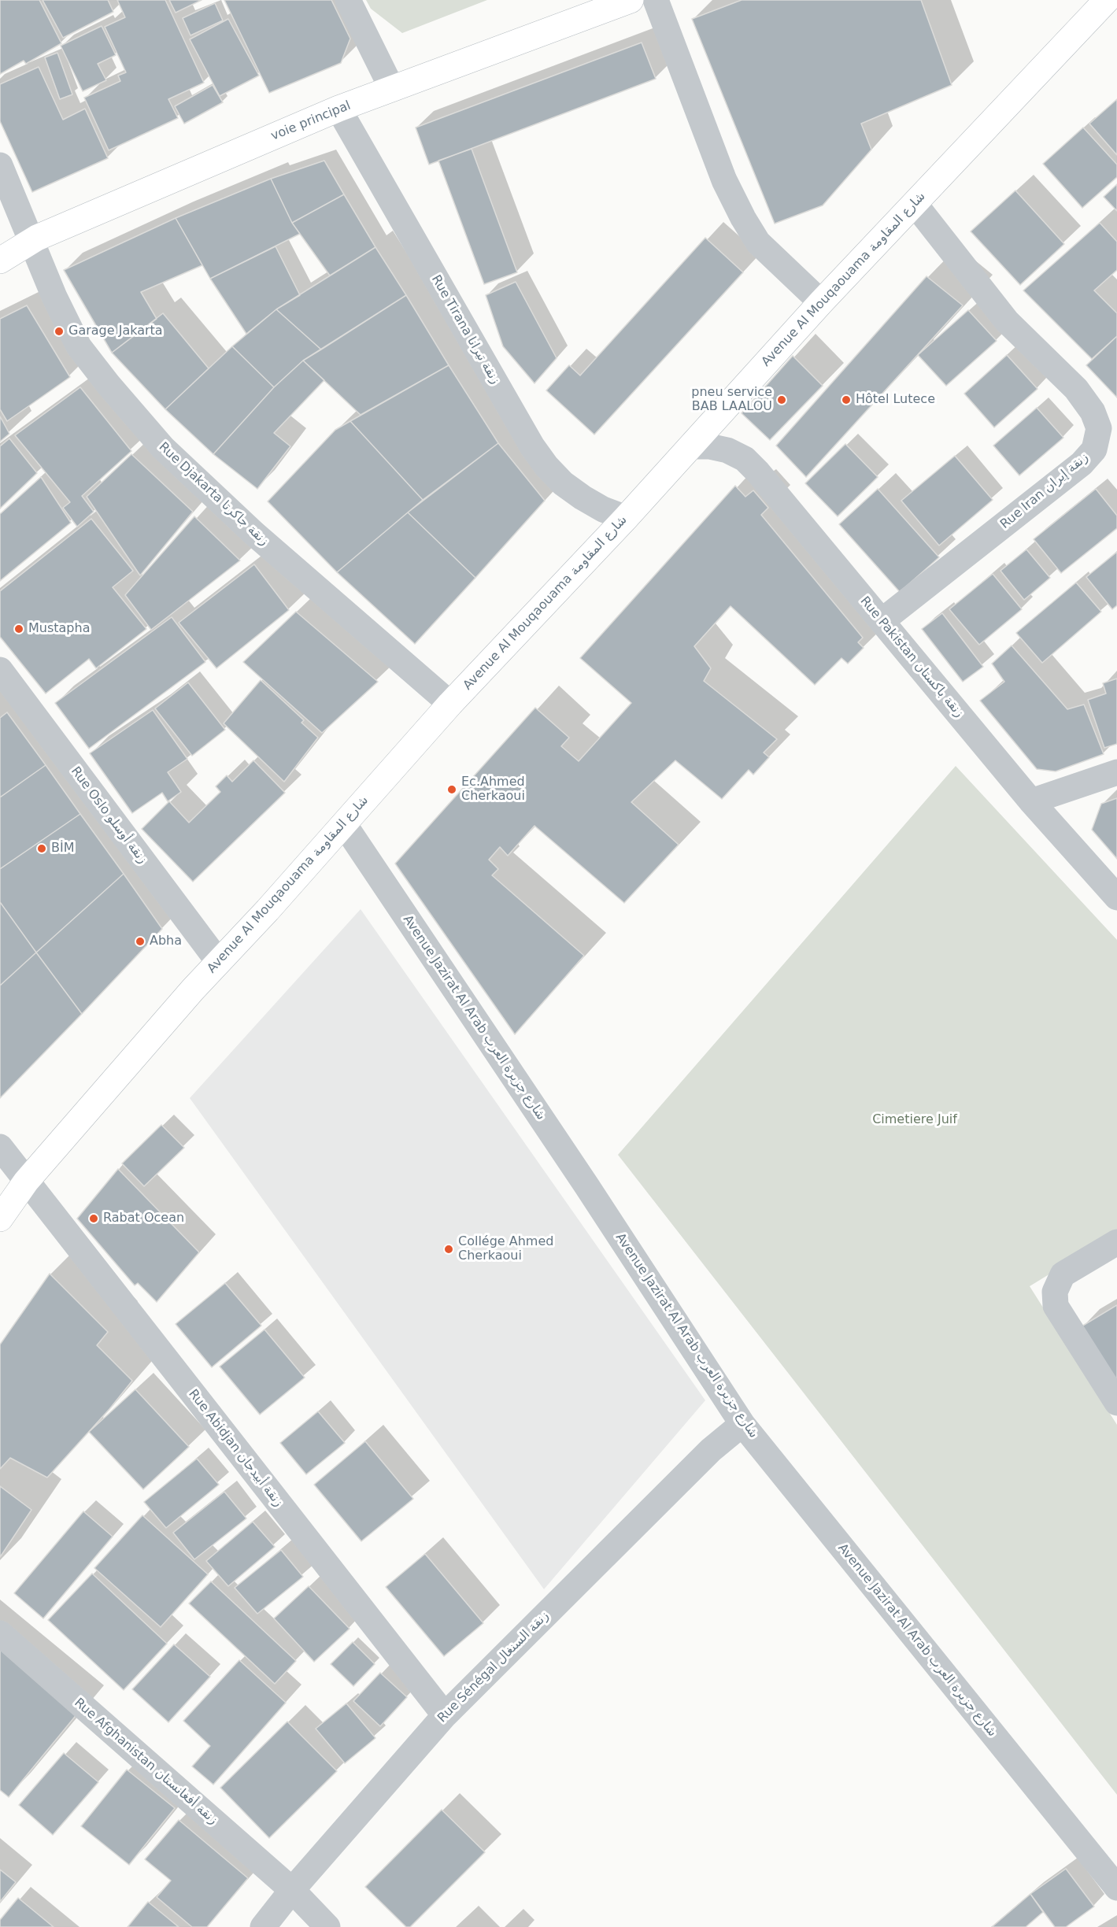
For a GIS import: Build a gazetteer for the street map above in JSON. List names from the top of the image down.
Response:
{
  "streets": {
    "street": [
      "voie principal",
      "Avenue Al Mouqaouama شارع المقاومة",
      "Rue Tirana زنقة تيرانا",
      "Rue Iran زنقة إيران",
      "Rue Djakarta زنقة جاكرتا",
      "Rue Pakistan زنقة باكستان",
      "Rue Oslo زنقة أوسلو",
      "Avenue Jazirat Al Arab شارع جزيرة العرب",
      "Rue Abidjan زنقة أبيدجان",
      "Rue Sénégal زنقة السنغال",
      "Rue Afghanistan زنقة أفغانستان"
    ]
  },
  "crossings": [
    ["voie principal", "Rue Tirana زنقة تيرانا"],
    ["voie principal", "Rue Djakarta زنقة جاكرتا"],
    ["Avenue Al Mouqaouama شارع المقاومة", "Rue Tirana زنقة تيرانا"],
    ["Avenue Al Mouqaouama شارع المقاومة", "Rue Iran زنقة إيران"],
    ["Avenue Al Mouqaouama شارع المقاومة", "Rue Djakarta زنقة جاكرتا"],
    ["Avenue Al Mouqaouama شارع المقاومة", "Rue Pakistan زنقة باكستان"],
    ["Avenue Al Mouqaouama شارع المقاومة", "Rue Oslo زنقة أوسلو"],
    ["Avenue Al Mouqaouama شارع المقاومة", "Avenue Jazirat Al Arab شارع جزيرة العرب"],
    ["Avenue Al Mouqaouama شارع المقاومة", "Rue Abidjan زنقة أبيدجان"],
    ["Rue Iran زنقة إيران", "Rue Pakistan زنقة باكستان"],
    ["Avenue Jazirat Al Arab شارع جزيرة العرب", "Rue Sénégal زنقة السنغال"],
    ["Rue Abidjan زنقة أبيدجان", "Rue Sénégal زنقة السنغال"],
    ["Rue Sénégal زنقة السنغال", "Rue Afghanistan زنقة أفغانستان"]
  ],
  "parks": ["Cimetiere Juif"],
  "places": [
    "Garage Jakarta",
    "pneu service BAB LAALOU",
    "Hôtel Lutece",
    "Mustapha",
    "Ec.Ahmed Cherkaoui",
    "BİM",
    "Abha",
    "Rabat Ocean",
    "Collége Ahmed Cherkaoui"
  ]
}
